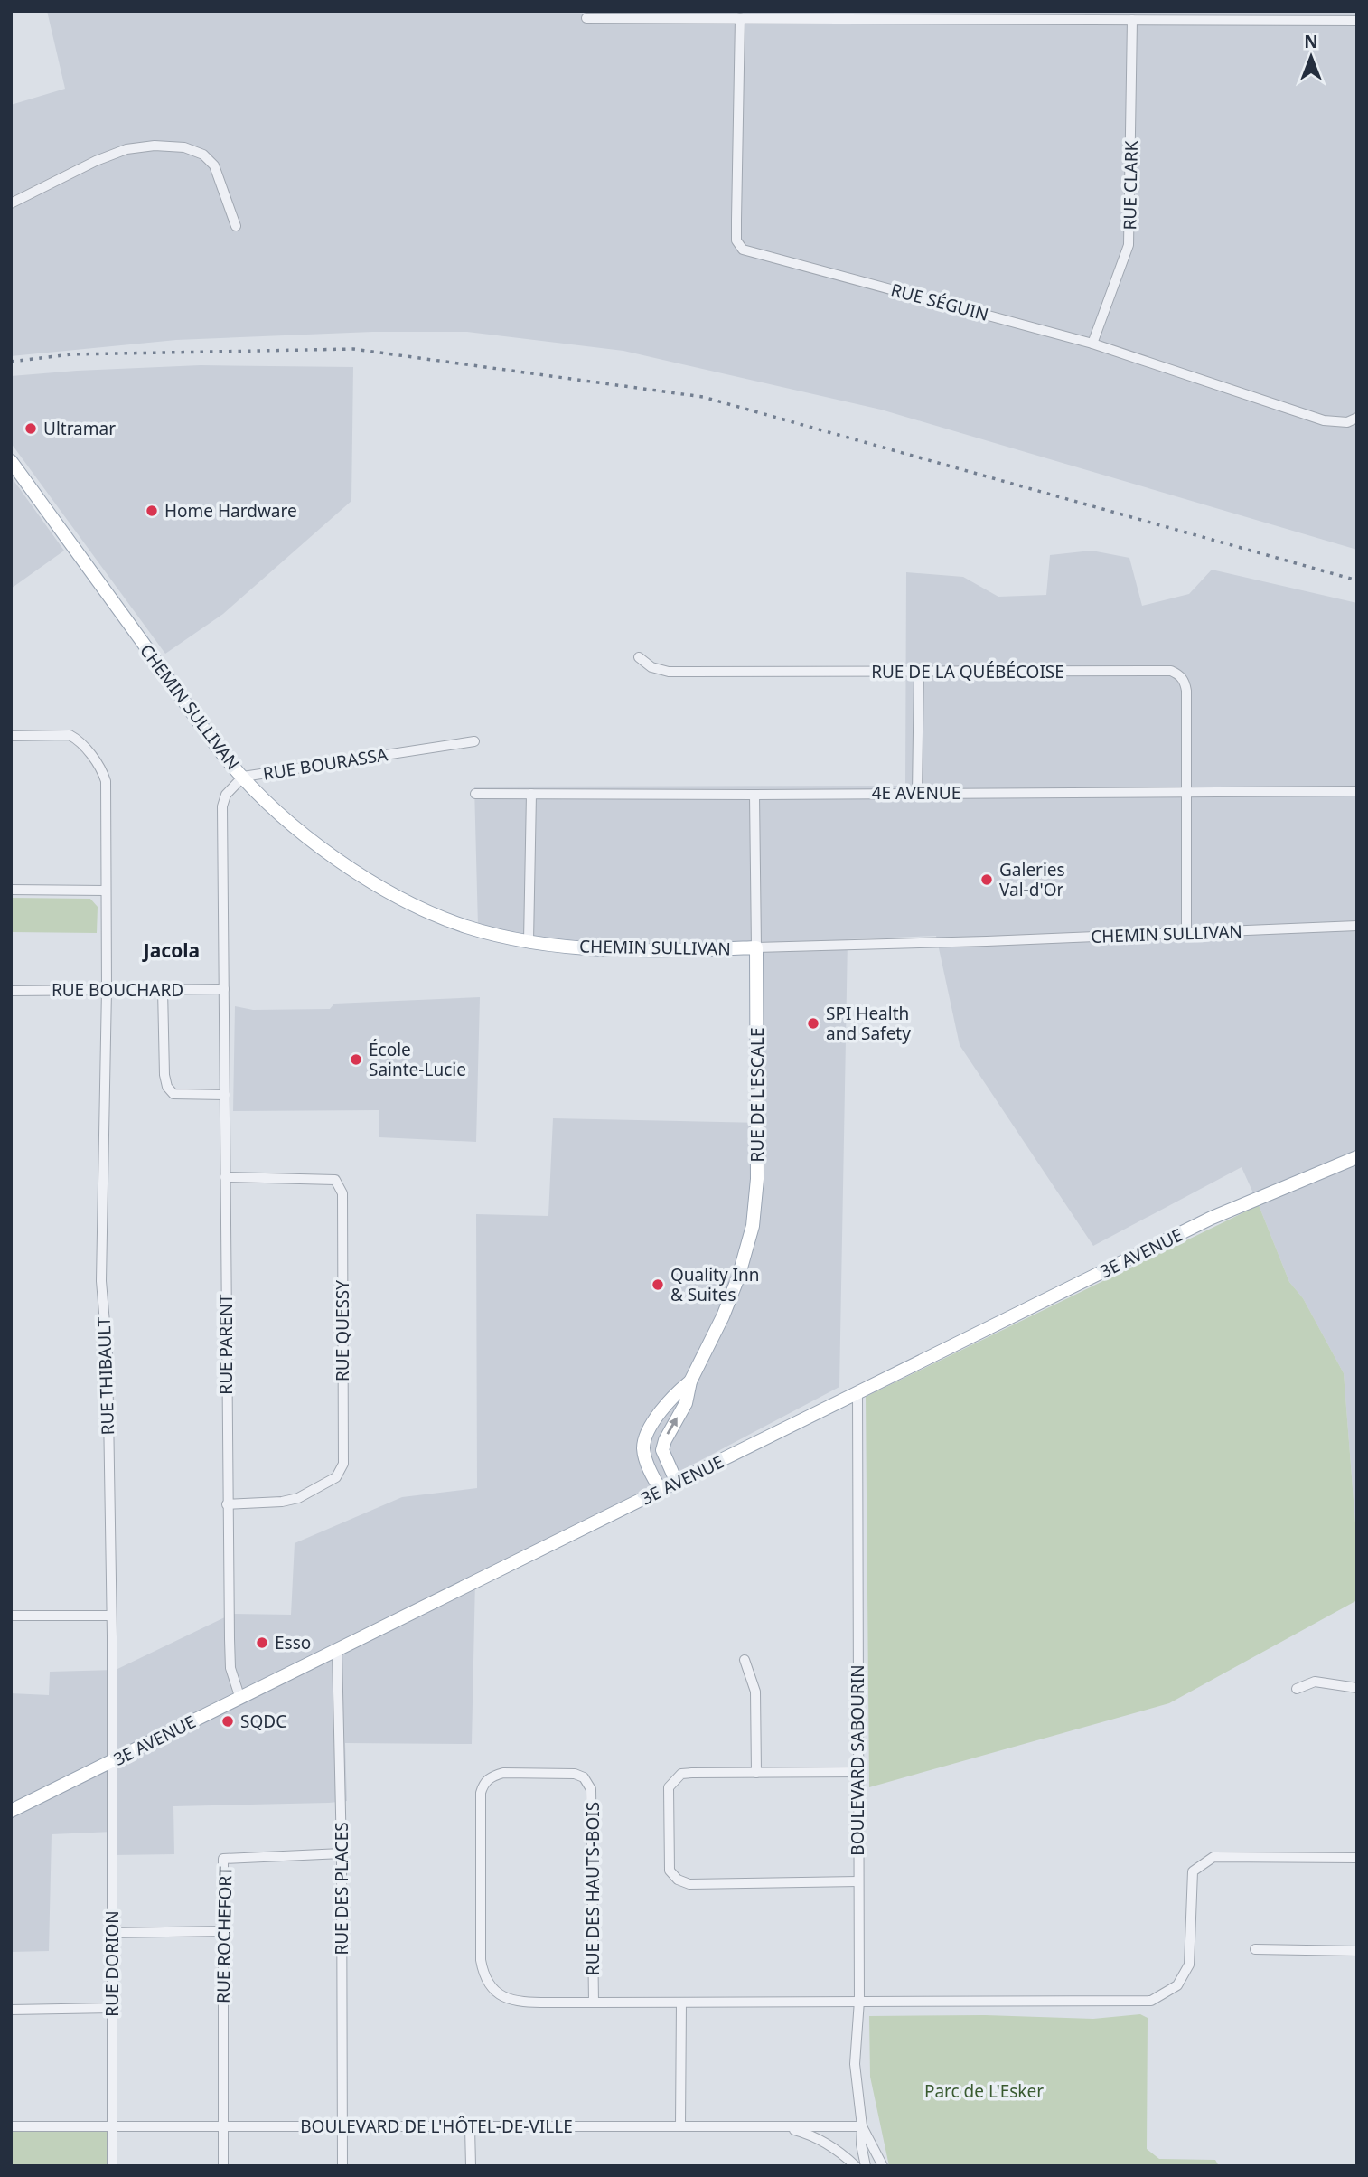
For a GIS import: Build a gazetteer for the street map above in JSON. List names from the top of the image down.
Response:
{
  "streets": {
    "main road": ["CHEMIN SULLIVAN", "RUE DE L'ESCALE", "3E AVENUE"],
    "street": [
      "RUE CLARK",
      "RUE SÉGUIN",
      "RUE DE LA QUÉBÉCOISE",
      "RUE BOURASSA",
      "4E AVENUE",
      "RUE BOUCHARD",
      "RUE QUESSY",
      "RUE PARENT",
      "RUE THIBAULT",
      "BOULEVARD SABOURIN",
      "RUE DES PLACES",
      "RUE DES HAUTS-BOIS",
      "RUE ROCHEFORT",
      "RUE DORION",
      "BOULEVARD DE L'HÔTEL-DE-VILLE"
    ]
  },
  "crossings": [
    ["RUE CLARK", "RUE SÉGUIN"],
    ["RUE DE LA QUÉBÉCOISE", "4E AVENUE"],
    ["CHEMIN SULLIVAN", "RUE BOURASSA"],
    ["CHEMIN SULLIVAN", "RUE DE L'ESCALE"],
    ["RUE BOURASSA", "RUE BOUCHARD"],
    ["RUE BOURASSA", "RUE PARENT"],
    ["4E AVENUE", "RUE DE L'ESCALE"],
    ["RUE BOUCHARD", "RUE PARENT"],
    ["RUE BOUCHARD", "RUE THIBAULT"],
    ["RUE DE L'ESCALE", "3E AVENUE"],
    ["3E AVENUE", "RUE PARENT"],
    ["3E AVENUE", "RUE THIBAULT"],
    ["3E AVENUE", "BOULEVARD SABOURIN"],
    ["3E AVENUE", "RUE DES PLACES"],
    ["3E AVENUE", "RUE DORION"],
    ["RUE QUESSY", "RUE PARENT"],
    ["RUE THIBAULT", "RUE DORION"],
    ["BOULEVARD SABOURIN", "RUE DES HAUTS-BOIS"],
    ["BOULEVARD SABOURIN", "BOULEVARD DE L'HÔTEL-DE-VILLE"],
    ["RUE DES PLACES", "RUE ROCHEFORT"],
    ["RUE DES PLACES", "BOULEVARD DE L'HÔTEL-DE-VILLE"],
    ["RUE ROCHEFORT", "BOULEVARD DE L'HÔTEL-DE-VILLE"],
    ["RUE DORION", "BOULEVARD DE L'HÔTEL-DE-VILLE"]
  ],
  "districts": ["Jacola"],
  "parks": ["Parc de L'Esker"],
  "places": [
    "Ultramar",
    "Home Hardware",
    "Galeries Val-d'Or",
    "SPI Health and Safety",
    "École Sainte-Lucie",
    "Quality Inn & Suites",
    "Esso",
    "SQDC"
  ],
  "north": "top"
}
